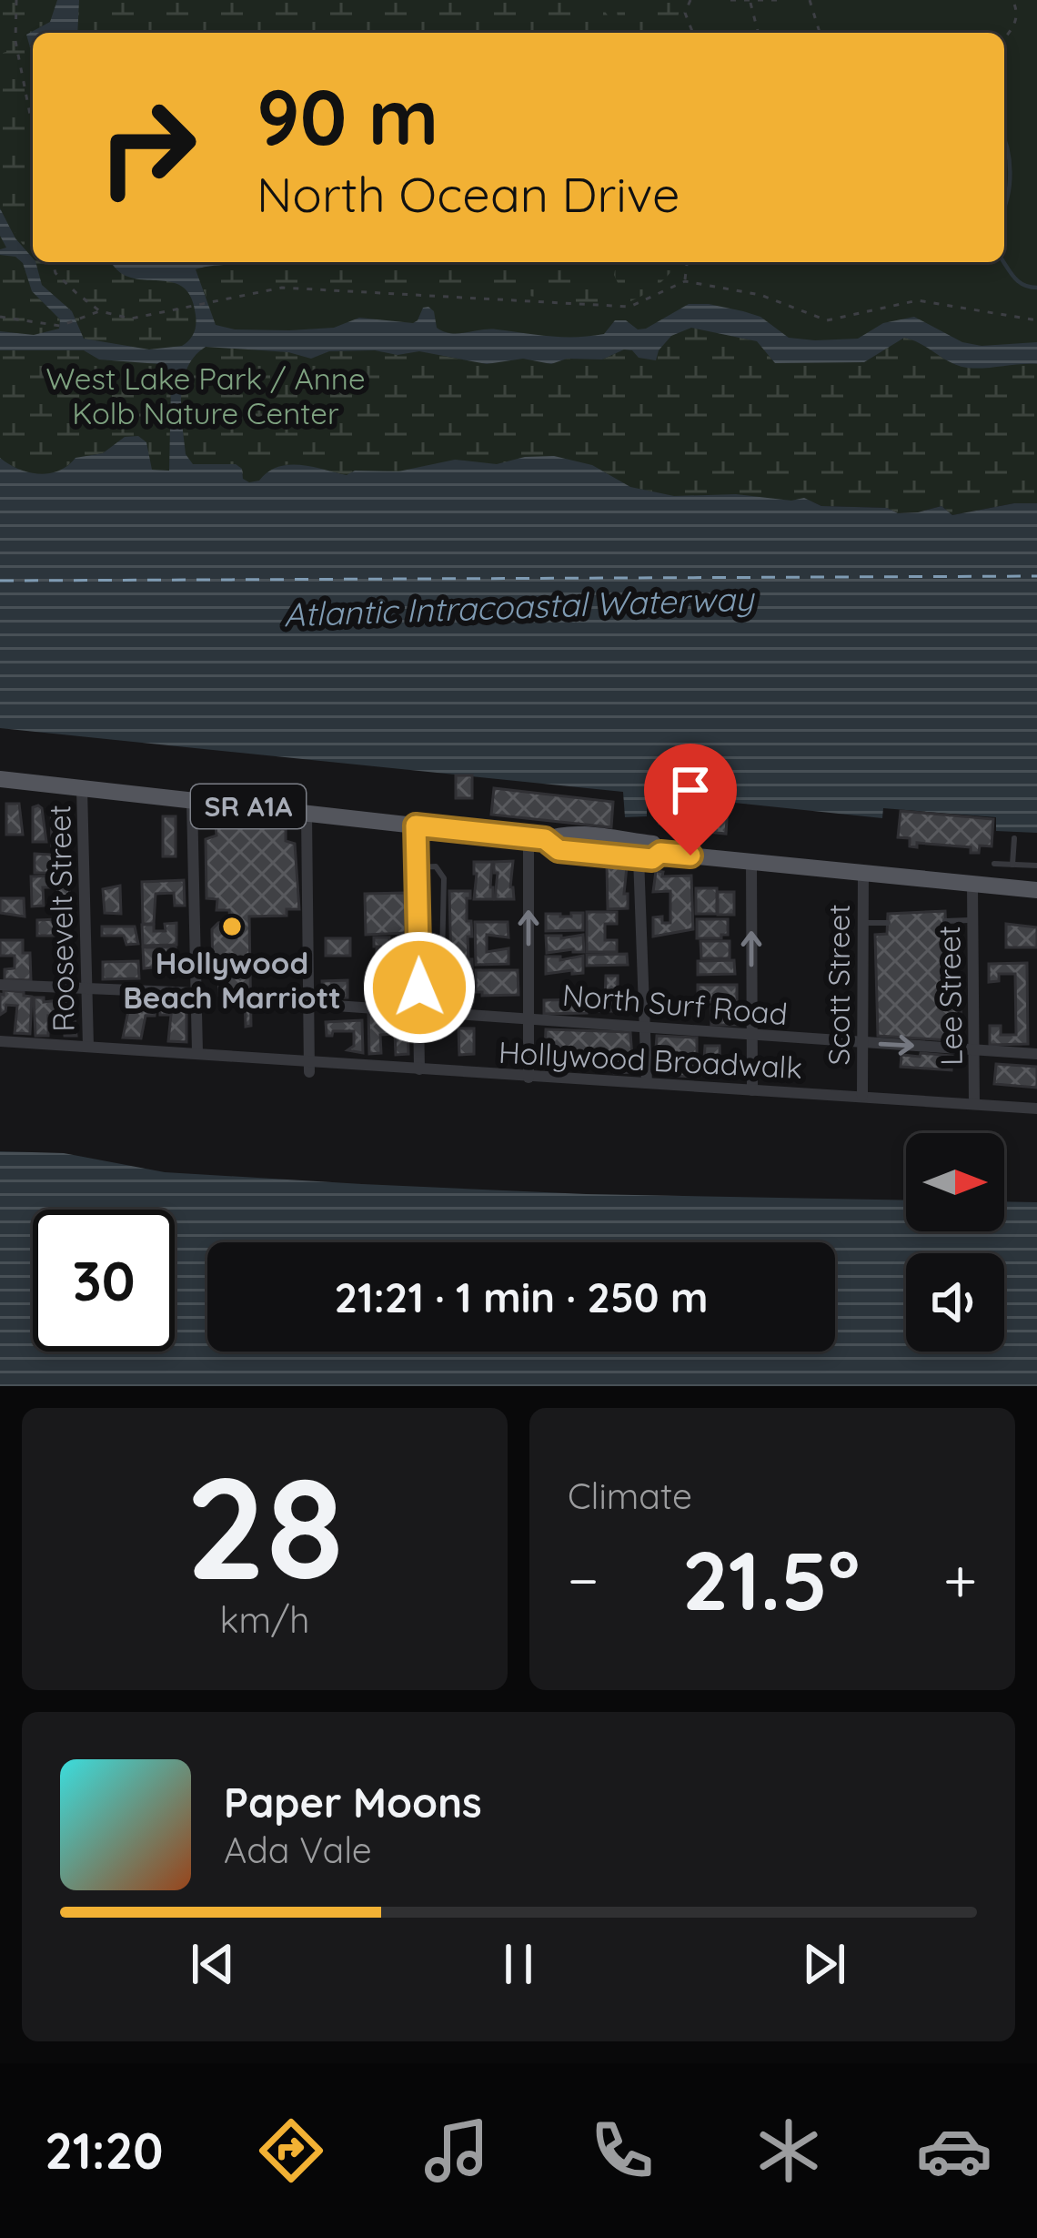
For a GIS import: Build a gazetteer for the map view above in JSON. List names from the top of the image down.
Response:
{
  "streets": {
    "main road": ["SR A1A"],
    "street": [
      "Roosevelt Street",
      "Scott Street",
      "Lee Street",
      "North Surf Road",
      "Hollywood Broadwalk"
    ]
  },
  "crossings": [
    ["SR A1A", "Roosevelt Street"],
    ["SR A1A", "Scott Street"],
    ["SR A1A", "Lee Street"],
    ["Roosevelt Street", "Hollywood Broadwalk"],
    ["Scott Street", "North Surf Road"],
    ["Scott Street", "Hollywood Broadwalk"],
    ["Lee Street", "North Surf Road"],
    ["Lee Street", "Hollywood Broadwalk"]
  ],
  "water": ["Atlantic Intracoastal Waterway"],
  "parks": ["West Lake Park / Anne Kolb Nature Center"],
  "places": ["Hollywood Beach Marriott"],
  "north": "right",
  "page": {
    "turn": ["90 m", "North Ocean Drive"],
    "limit": "30",
    "trip": "21:21 · 1 min · 250 m",
    "tile": [
      ["28", "km/h"],
      "Climate"
    ],
    "heat": ["−", "21.5°", "+"],
    "song": ["Paper Moons", "Ada Vale"],
    "tabs": "21:20"
  }
}
